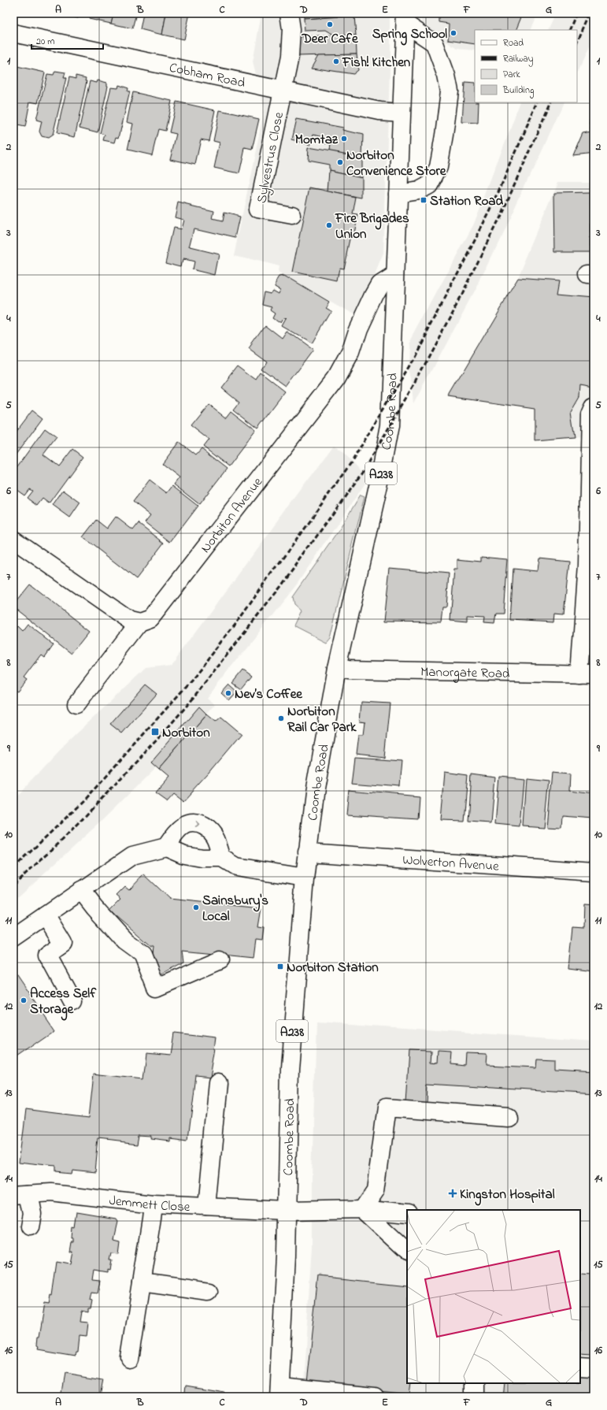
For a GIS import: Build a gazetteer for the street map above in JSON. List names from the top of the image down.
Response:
{
  "streets": {
    "street": [
      "Cobham Road",
      "Sylvestrus Close",
      "Coombe Road",
      "A238",
      "Norbiton Avenue",
      "Manorgate Road",
      "Wolverton Avenue",
      "Jemmett Close"
    ]
  },
  "crossings": [
    ["Cobham Road", "Sylvestrus Close"],
    ["Cobham Road", "Coombe Road"],
    ["Coombe Road", "Norbiton Avenue"],
    ["Coombe Road", "Manorgate Road"],
    ["Coombe Road", "Wolverton Avenue"],
    ["Coombe Road", "Jemmett Close"]
  ],
  "places": {
    "other": [
      "Deer Cafe",
      "Spring School",
      "Fish! Kitchen",
      "Momtaz",
      "Norbiton Convenience Store",
      "Fire Brigades Union",
      "Nev’s Coffee",
      "Norbiton Rail Car Park",
      "Sainsbury's Local",
      "Access Self Storage"
    ],
    "transit": ["Station Road", "Norbiton", "Norbiton Station"],
    "health": ["Kingston Hospital"]
  },
  "legend": [
    "Road",
    "Railway",
    "Park",
    "Building"
  ],
  "scale_bar": "20 m",
  "grid": {
    "columns": [
      "A",
      "B",
      "C",
      "D",
      "E",
      "F",
      "G"
    ],
    "rows": [
      "1",
      "2",
      "3",
      "4",
      "5",
      "6",
      "7",
      "8",
      "9",
      "10",
      "11",
      "12",
      "13",
      "14",
      "15",
      "16"
    ]
  }
}
